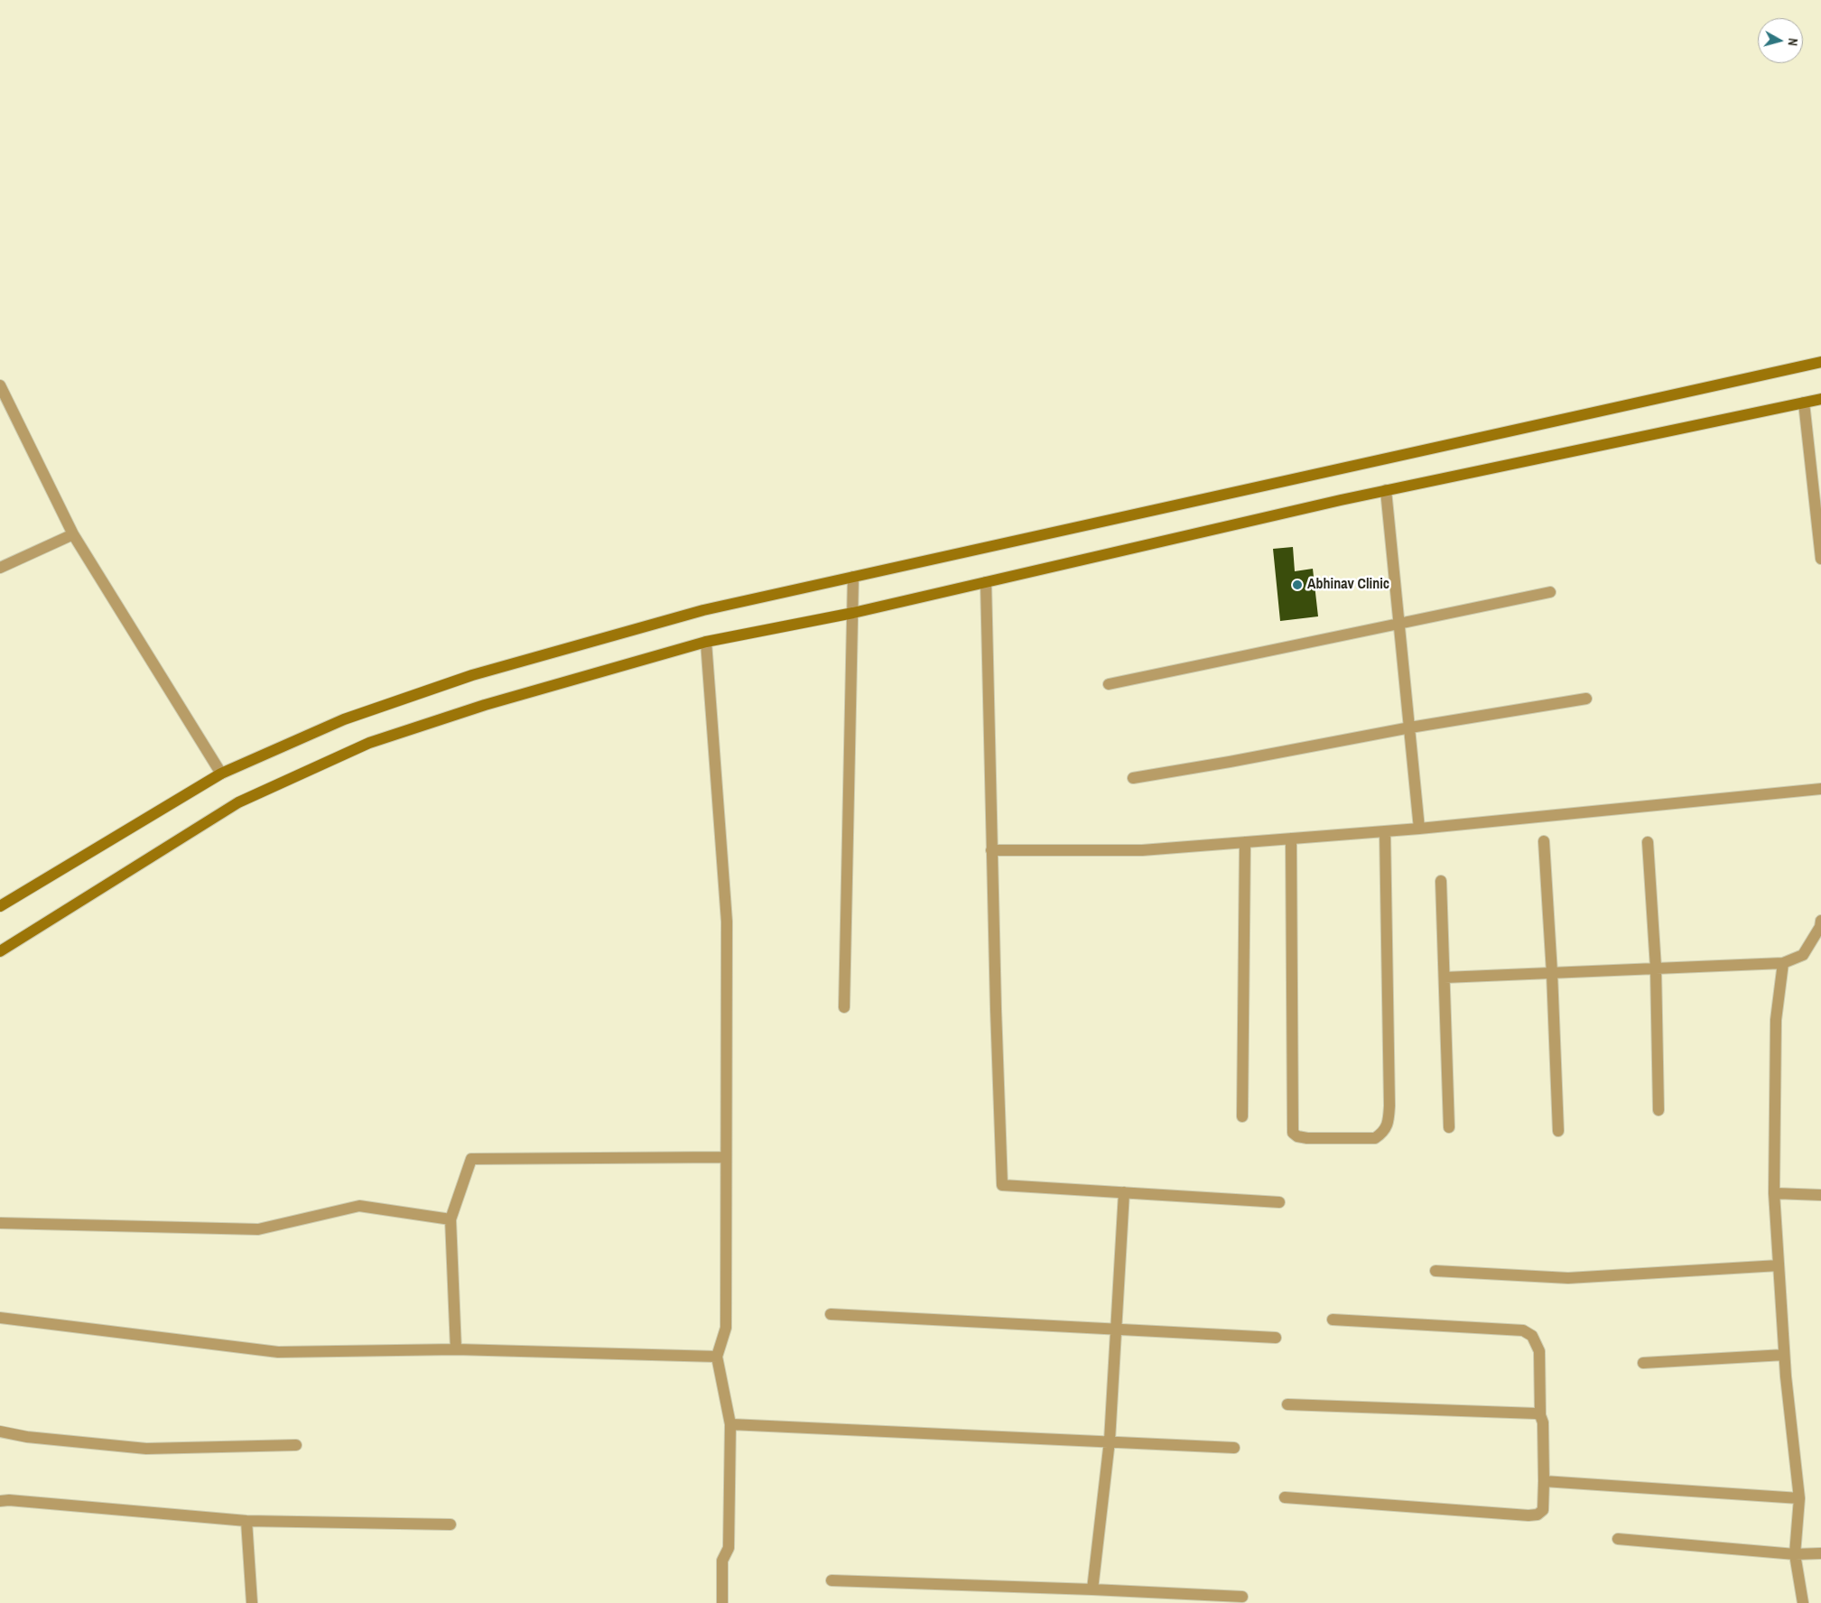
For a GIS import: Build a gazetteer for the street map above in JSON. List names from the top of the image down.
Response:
{
  "places": ["Abhinav Clinic"],
  "north": "right"
}
